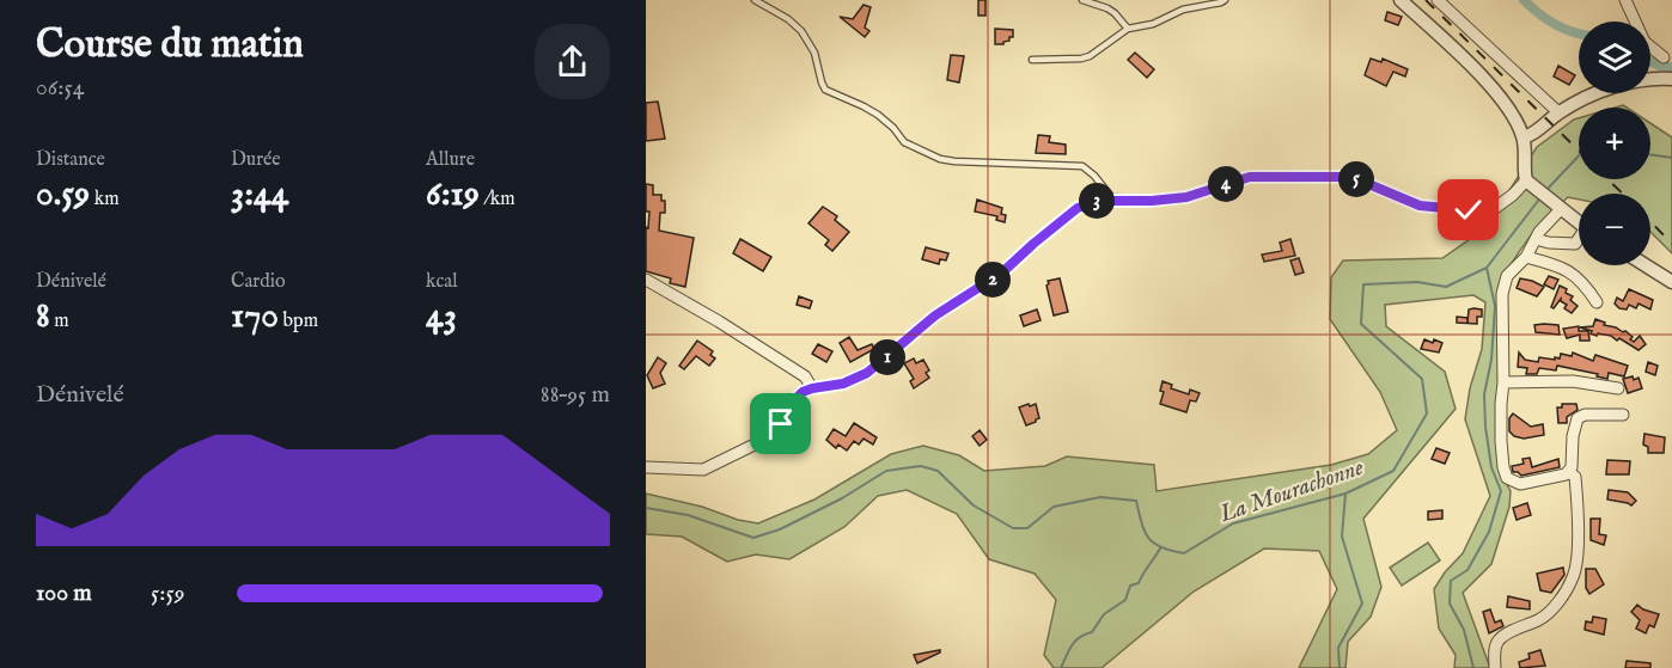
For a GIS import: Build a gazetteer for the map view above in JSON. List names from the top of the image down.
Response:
{
  "water": ["La Mourachonne"],
  "page": {
    "heading": ["Course du matin", "06:54"],
    "map_buttons": ["+", "−"],
    "stats": [
      ["Distance", "0.59 km"],
      ["Durée", "3:44"],
      ["Allure", "6:19 /km"],
      ["Dénivelé", "8 m"],
      ["Cardio", "170 bpm"],
      ["kcal", "43"]
    ],
    "pins": [
      "5",
      "4",
      "3",
      "2",
      "1"
    ],
    "chart": ["Dénivelé", "88–95 m"],
    "list": [
      {
        "name": "100 m",
        "note": "5:59"
      }
    ]
  }
}
